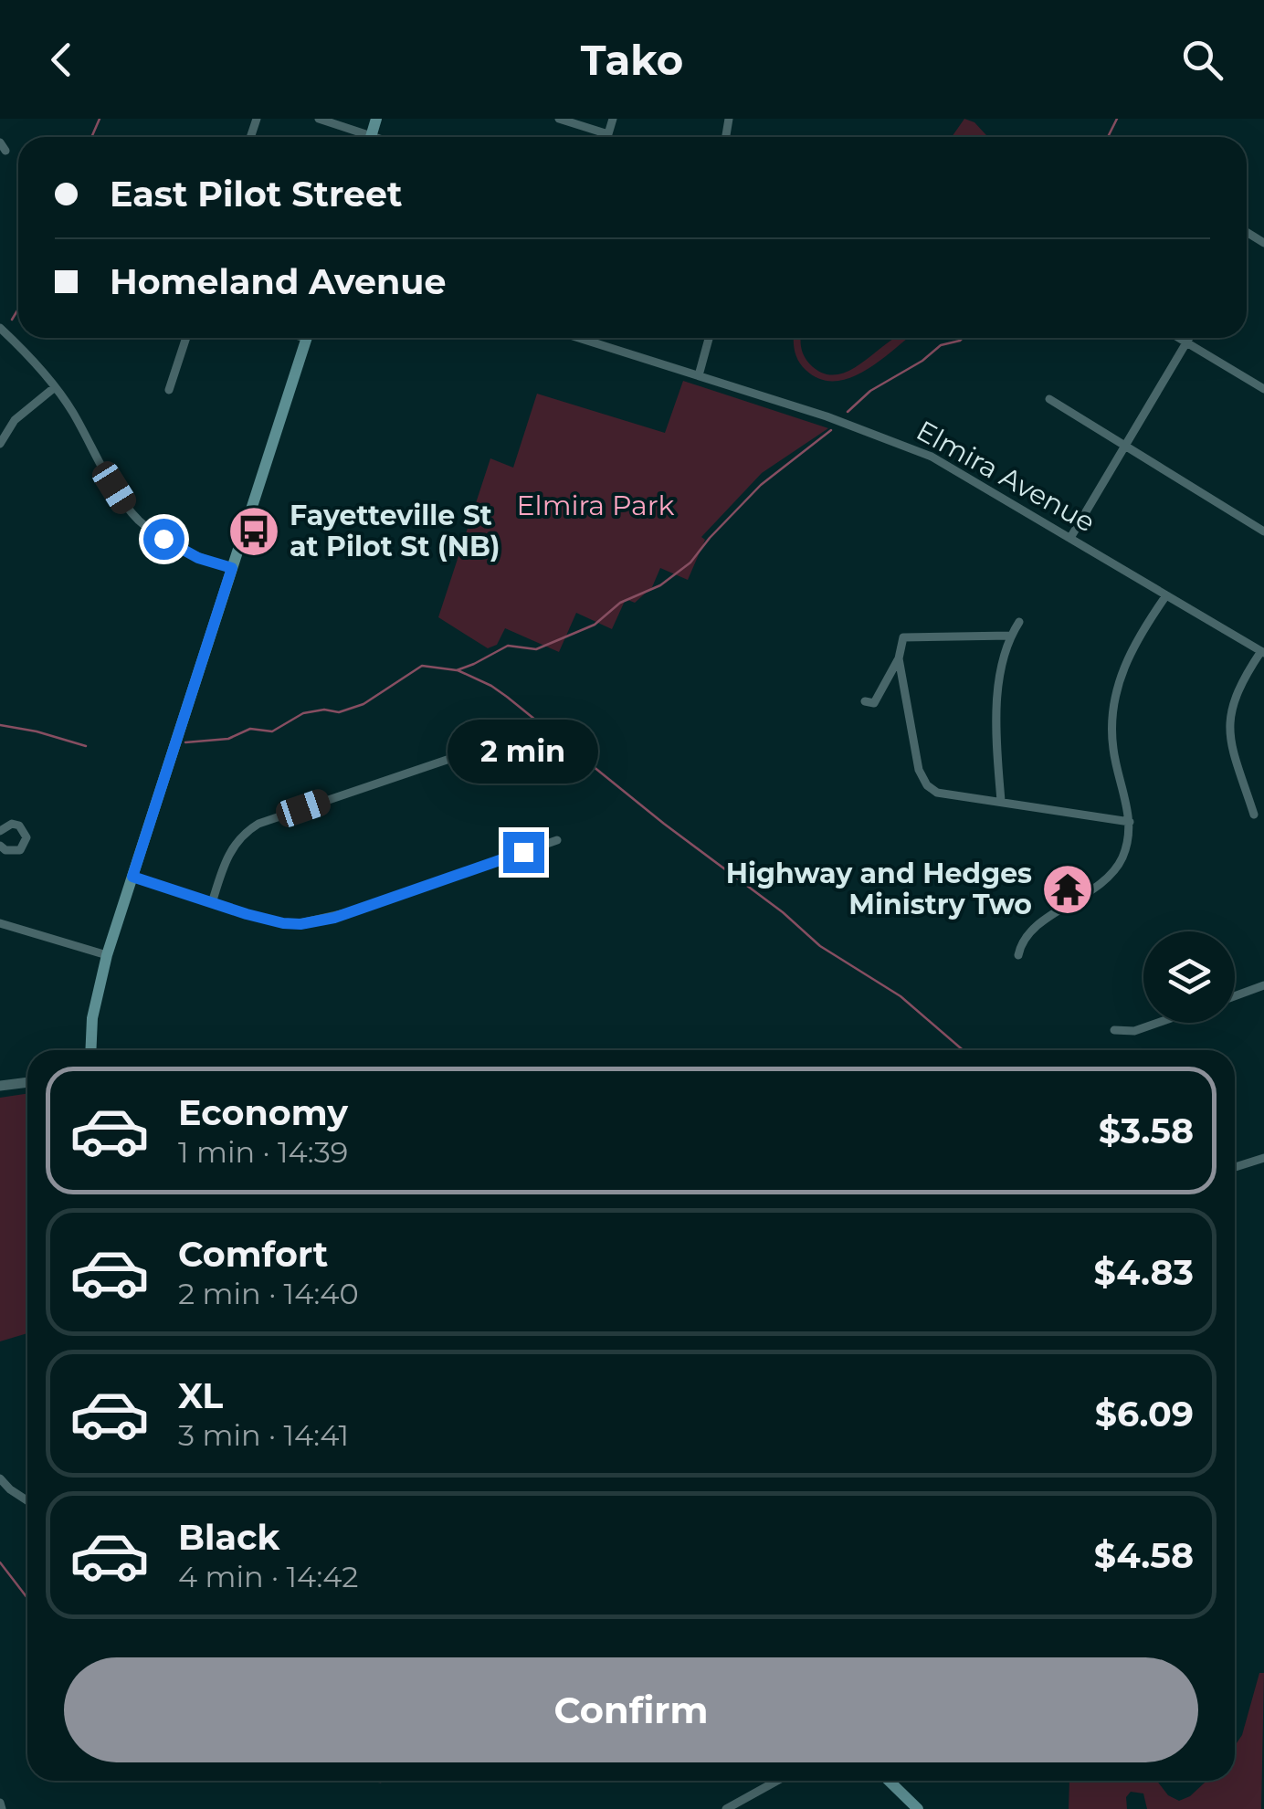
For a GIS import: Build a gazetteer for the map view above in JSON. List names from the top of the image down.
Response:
{
  "streets": {
    "street": ["Elmira Avenue"]
  },
  "parks": ["Elmira Park"],
  "places": {
    "bus stop": ["Fayetteville St at Pilot St (NB)"],
    "temple": ["Highway and Hedges Ministry Two"]
  },
  "page": {
    "header": "Tako",
    "banner": ["East Pilot Street", "Homeland Avenue"],
    "bubble": "2 min",
    "list": [
      {
        "name": "Economy",
        "note": "1 min · 14:39",
        "value": "$3.58"
      },
      {
        "name": "Comfort",
        "note": "2 min · 14:40",
        "value": "$4.83"
      },
      {
        "name": "XL",
        "note": "3 min · 14:41",
        "value": "$6.09"
      },
      {
        "name": "Black",
        "note": "4 min · 14:42",
        "value": "$4.58"
      }
    ],
    "buttons": "Confirm"
  }
}
